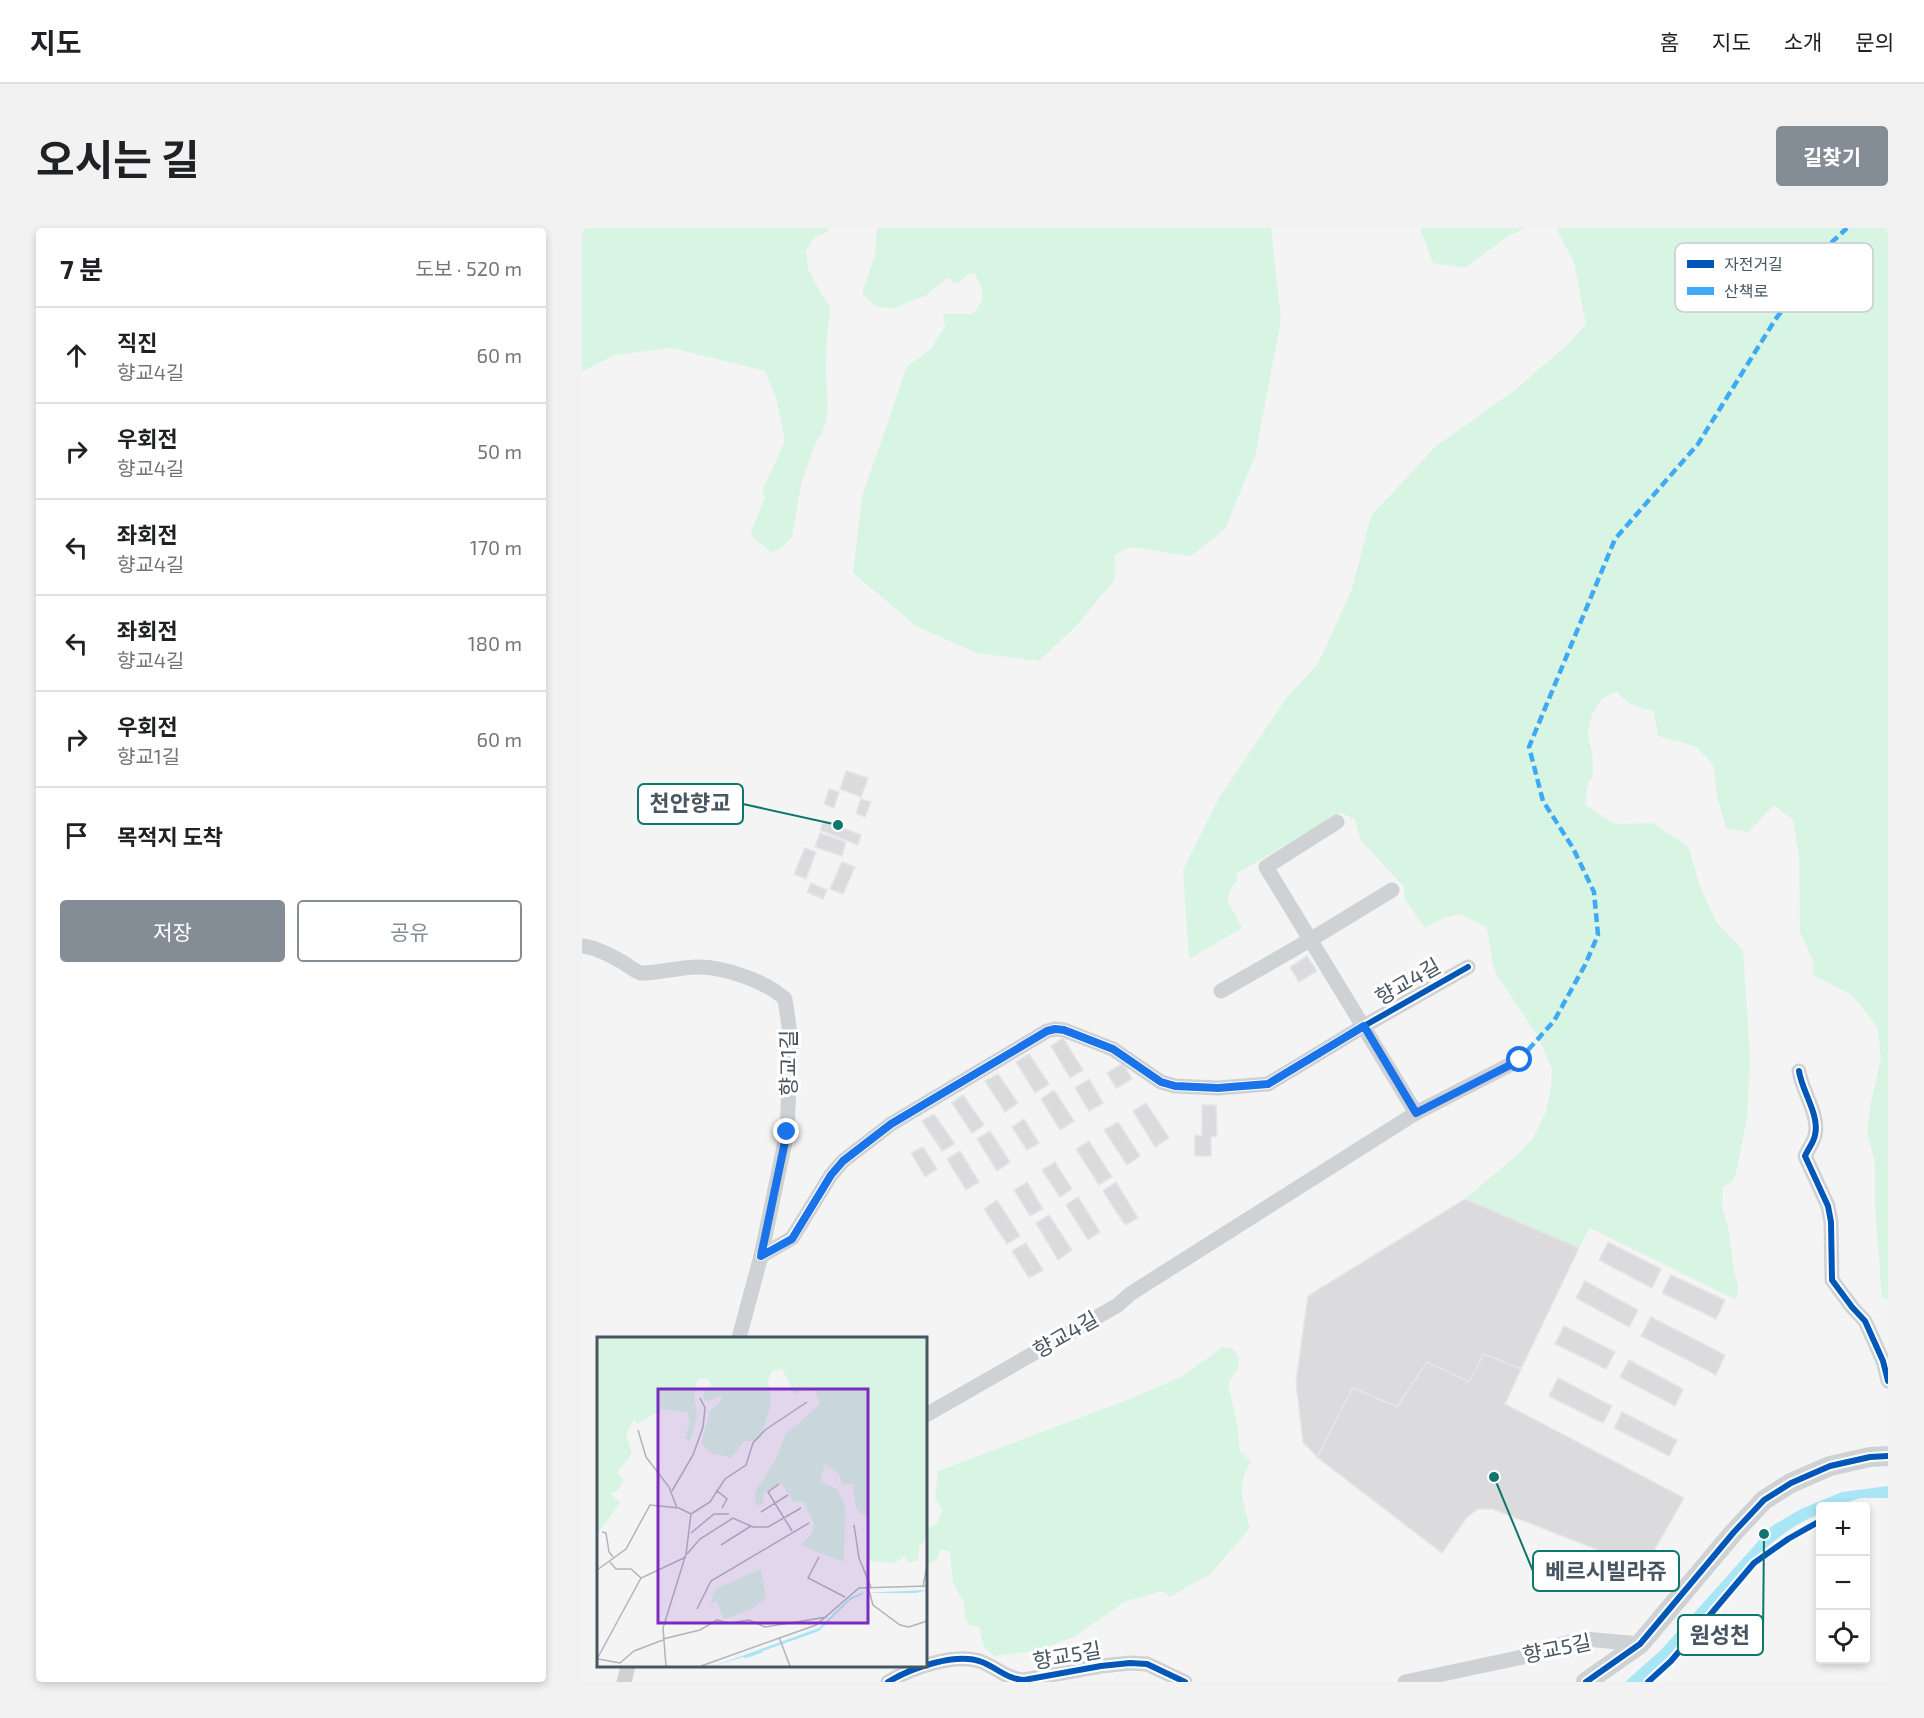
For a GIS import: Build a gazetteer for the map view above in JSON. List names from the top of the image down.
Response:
{
  "streets": {
    "street": ["향교4길", "향교1길", "향교5길"]
  },
  "crossings": [
    ["향교4길", "향교1길"]
  ],
  "places": ["천안향교", "베르시빌라쥬", "원성천"],
  "legend": ["자전거길", "산책로"],
  "page": {
    "header": "지도",
    "nav": [
      "홈",
      "지도",
      "소개",
      "문의"
    ],
    "title": "오시는 길",
    "buttons": [
      "길찾기",
      ["저장", "공유"]
    ],
    "heading": ["7 분", "도보 · 520 m"],
    "list": [
      ["직진", "향교4길", "60 m"],
      ["우회전", "향교4길", "50 m"],
      ["좌회전", "향교4길", "170 m"],
      ["좌회전", "향교4길", "180 m"],
      ["우회전", "향교1길", "60 m"],
      "목적지 도착"
    ],
    "map_buttons": ["+", "−"]
  }
}
